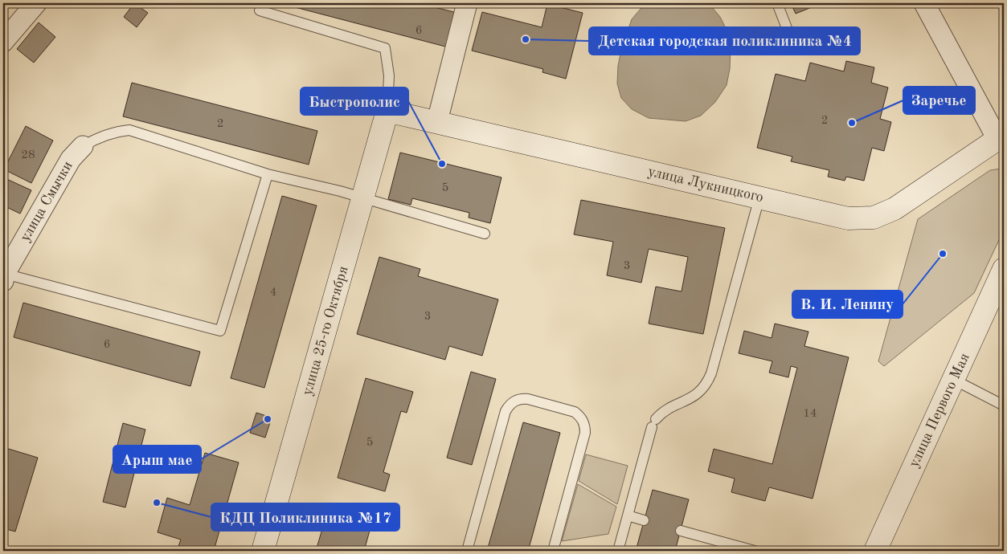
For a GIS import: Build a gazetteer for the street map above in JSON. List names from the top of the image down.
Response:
{
  "streets": {
    "street": [
      "улица Лукницкого",
      "улица Смычки",
      "улица 25-го Октября",
      "улица Первого Мая"
    ]
  },
  "crossings": [
    ["улица Лукницкого", "улица 25-го Октября"]
  ],
  "places": [
    "Детская городская поликлиника №4",
    "Заречье",
    "Быстрополис",
    "В. И. Ленину",
    "Арыш мае",
    "КДЦ Поликлиника №17"
  ],
  "house_numbers": [
    "6",
    "2",
    "2",
    "28",
    "5",
    "3",
    "4",
    "3",
    "6",
    "14",
    "5"
  ]
}
